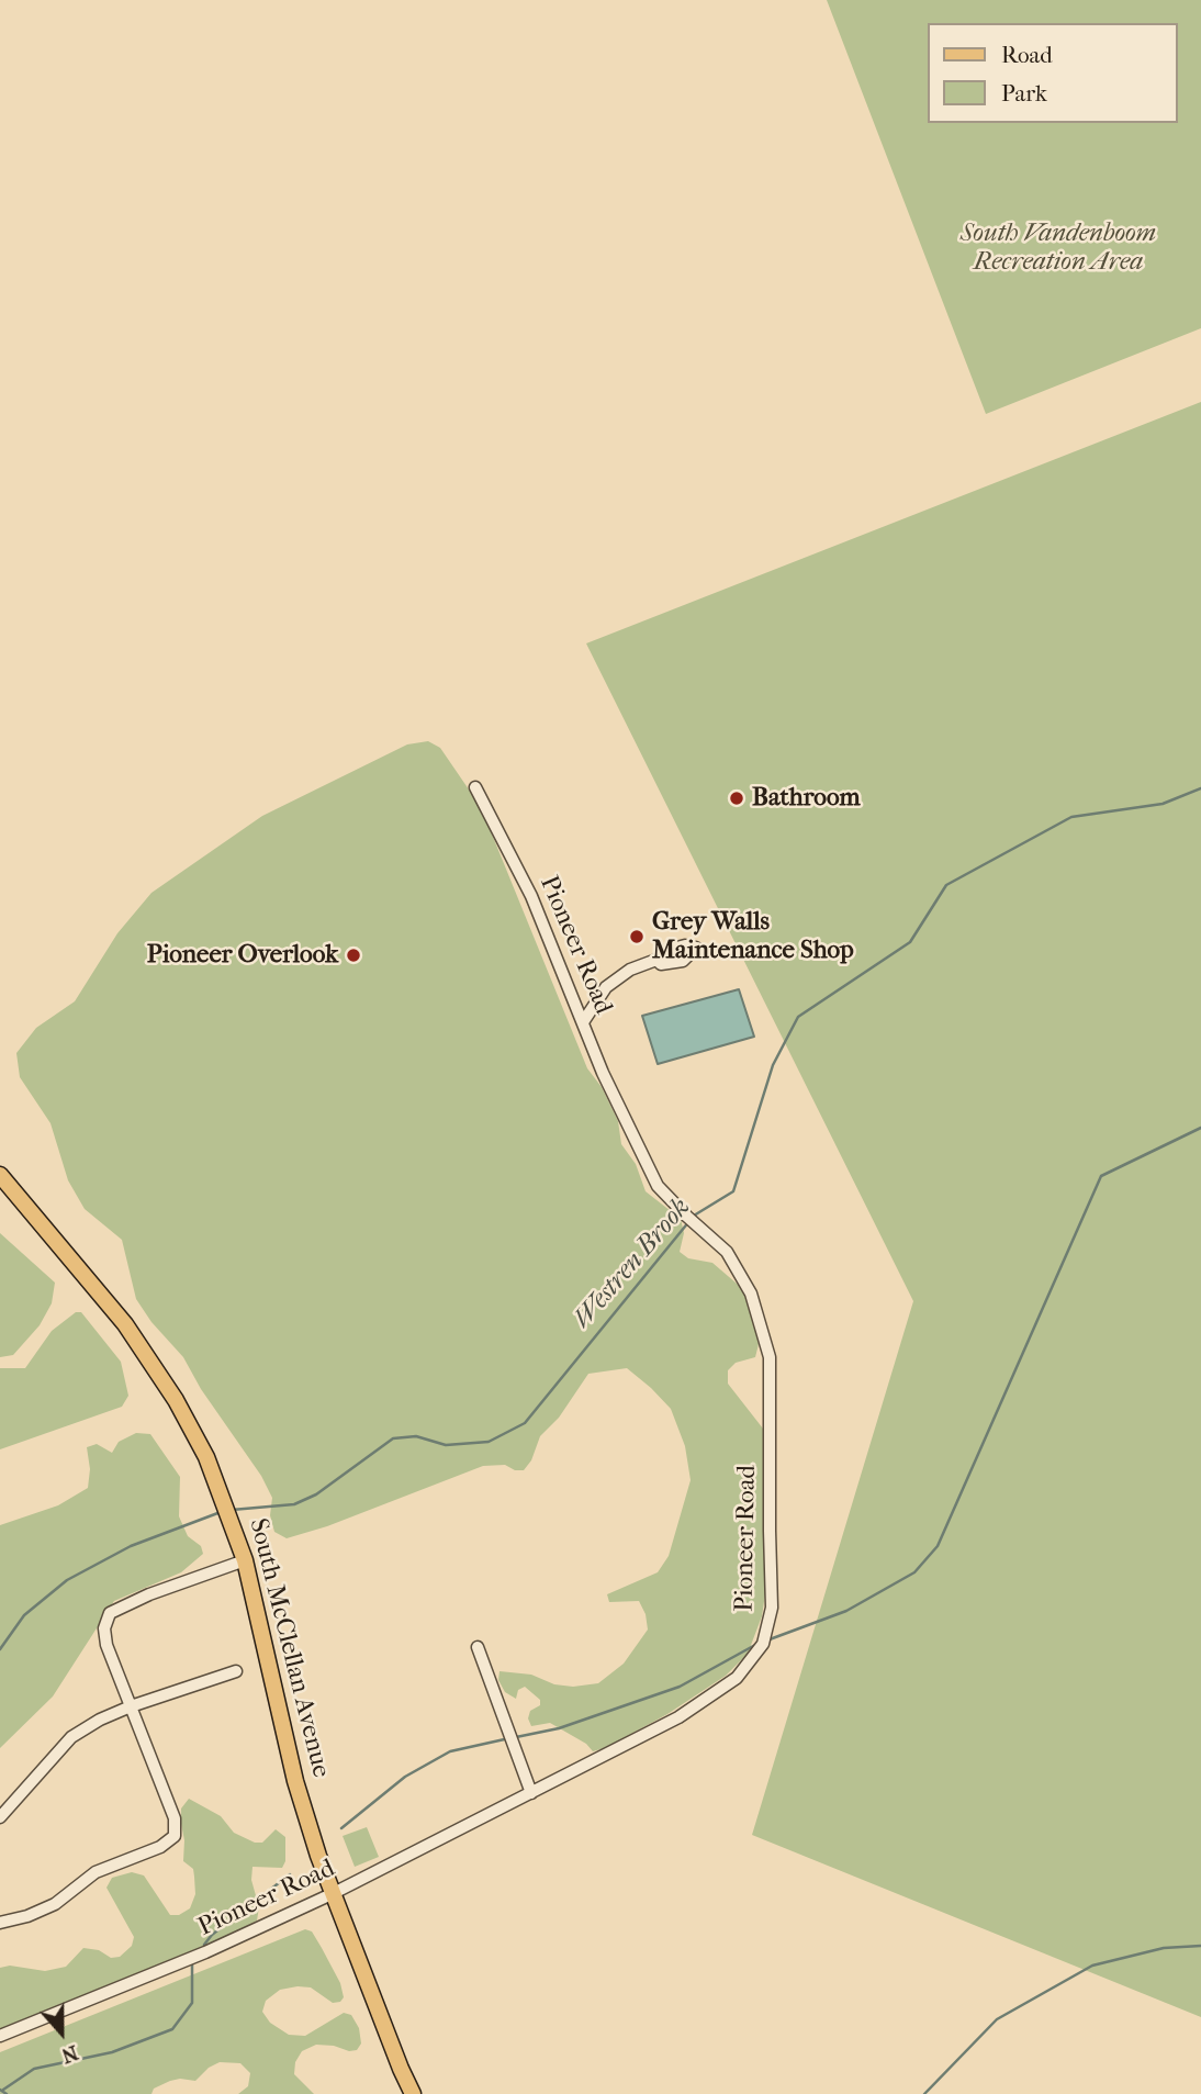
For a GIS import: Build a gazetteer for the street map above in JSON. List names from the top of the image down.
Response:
{
  "streets": {
    "main road": ["South McClellan Avenue"],
    "street": ["Pioneer Road"]
  },
  "crossings": [
    ["Pioneer Road", "South McClellan Avenue"]
  ],
  "water": ["Westren Brook"],
  "parks": ["South Vandenboom Recreation Area"],
  "places": ["Bathroom", "Grey Walls Maintenance Shop", "Pioneer Overlook"],
  "legend": ["Road", "Park"],
  "north": "bottom"
}
